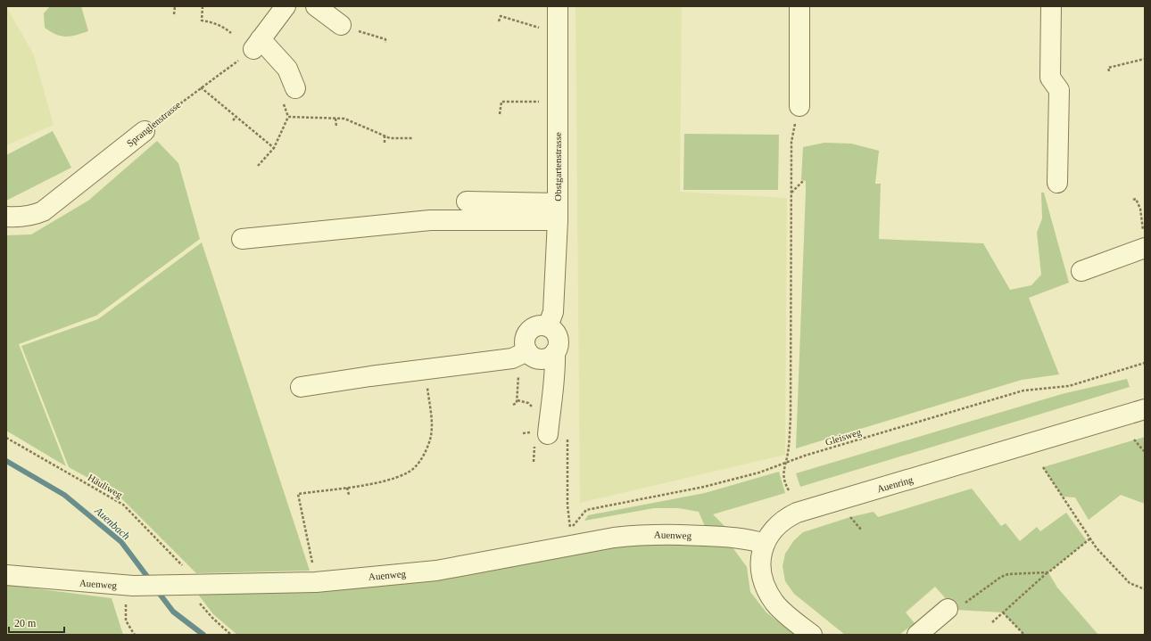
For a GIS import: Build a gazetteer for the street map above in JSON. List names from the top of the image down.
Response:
{
  "streets": {
    "street": [
      "Spranglenstrasse",
      "Obstgartenstrasse",
      "Auenring",
      "Auenweg"
    ],
    "path": ["Gleisweg", "Häuliweg"]
  },
  "crossings": [
    ["Auenring", "Auenweg"],
    ["Häuliweg", "Auenweg"]
  ],
  "water": ["Auenbach"],
  "scale_bar": "20 m"
}
